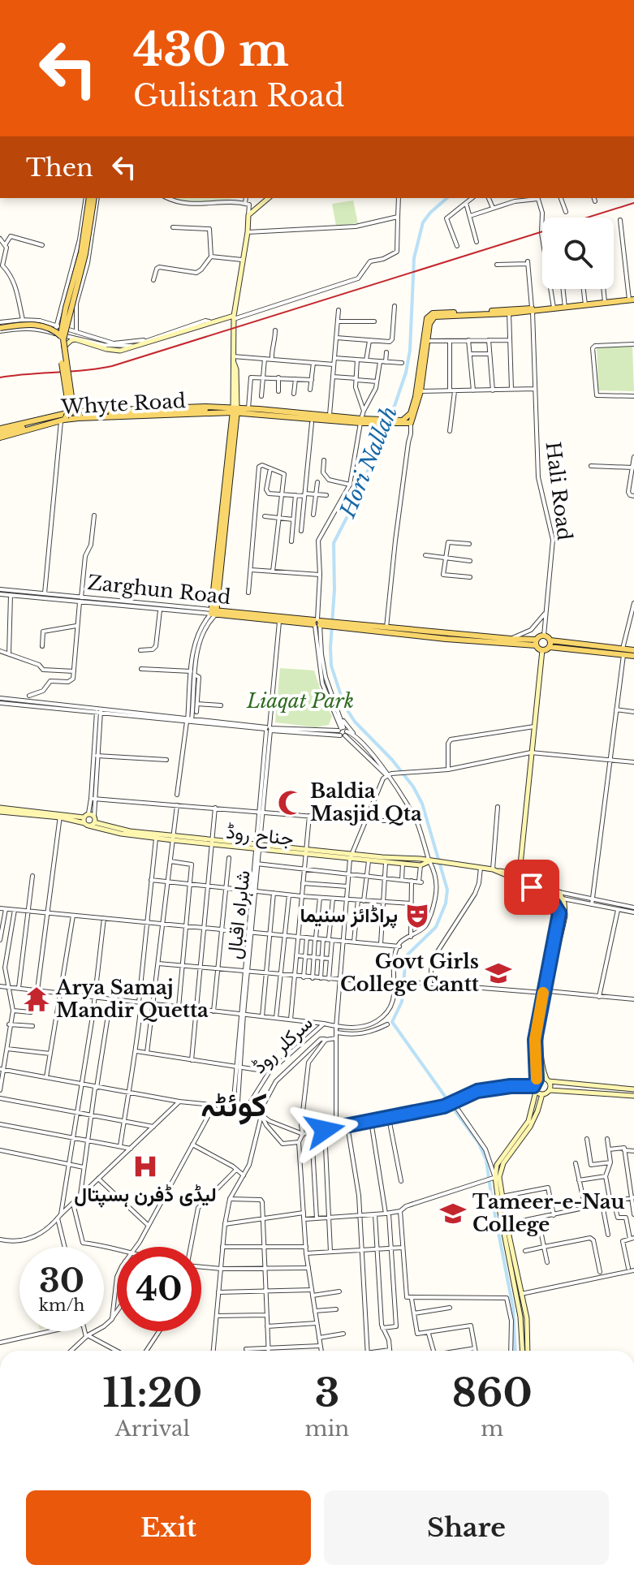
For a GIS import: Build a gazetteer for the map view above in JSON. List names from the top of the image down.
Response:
{
  "streets": {
    "main road": ["Whyte Road", "Zarghun Road", "جناح روڈ"],
    "street": ["Hali Road", "شاہراہ اقبال", "سرکلر روڈ"]
  },
  "crossings": [
    ["Zarghun Road", "شاہراہ اقبال"],
    ["جناح روڈ", "شاہراہ اقبال"]
  ],
  "districts": ["کوئٹہ"],
  "water": ["Hori Nallah"],
  "parks": ["Liaqat Park"],
  "places": {
    "mosque": ["Baldia Masjid Qta"],
    "theatre": ["پراڈائز سنیما"],
    "school or university": ["Govt Girls College Cantt", "Tameer-e-Nau College"],
    "temple": ["Arya Samaj Mandir Quetta"],
    "hospital": ["لیڈی ڈفرن ہسپتال"]
  },
  "page": {
    "turn": ["430 m", "Gulistan Road"],
    "then": "Then",
    "speed": "30 km/h",
    "limit": "40",
    "eta": [
      "11:20",
      "Arrival",
      "3",
      "min",
      "860",
      "m"
    ],
    "buttons": ["Exit", "Share"]
  }
}
